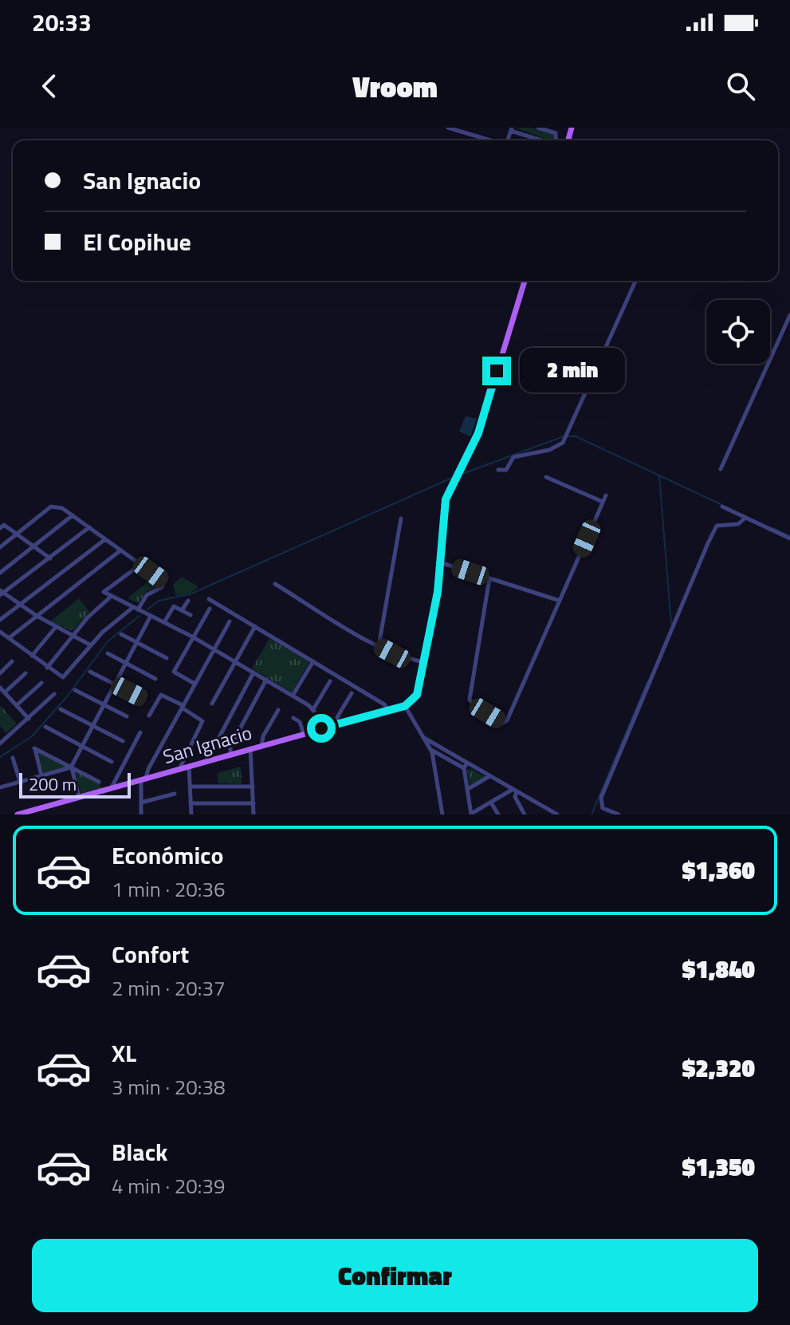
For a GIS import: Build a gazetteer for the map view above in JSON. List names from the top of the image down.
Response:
{
  "streets": {
    "main road": ["San Ignacio"]
  },
  "scale_bar": "200 m",
  "page": {
    "status": "20:33",
    "header": "Vroom",
    "banner": ["San Ignacio", "El Copihue"],
    "bubble": "2 min",
    "scale": "200 m",
    "list": [
      {
        "name": "Económico",
        "note": "1 min · 20:36",
        "value": "$1,360"
      },
      {
        "name": "Confort",
        "note": "2 min · 20:37",
        "value": "$1,840"
      },
      {
        "name": "XL",
        "note": "3 min · 20:38",
        "value": "$2,320"
      },
      {
        "name": "Black",
        "note": "4 min · 20:39",
        "value": "$1,350"
      }
    ],
    "buttons": "Confirmar"
  }
}
